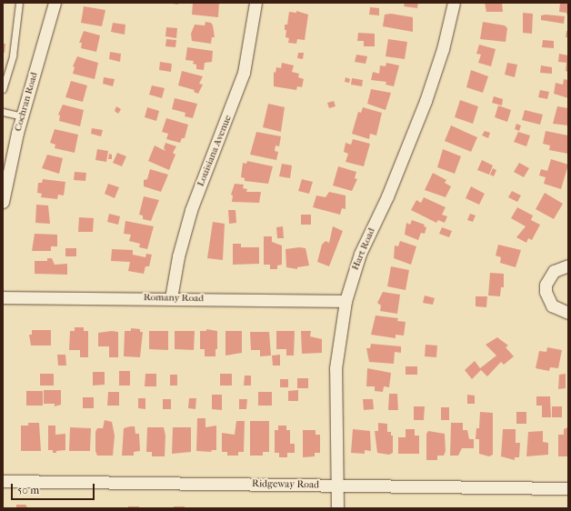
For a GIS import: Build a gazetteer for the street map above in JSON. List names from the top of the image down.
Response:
{
  "streets": {
    "street": [
      "Cochran Road",
      "Louisiana Avenue",
      "Hart Road",
      "Romany Road",
      "Ridgeway Road"
    ]
  },
  "crossings": [
    ["Louisiana Avenue", "Romany Road"],
    ["Hart Road", "Romany Road"],
    ["Hart Road", "Ridgeway Road"]
  ],
  "scale_bar": "50 m"
}
